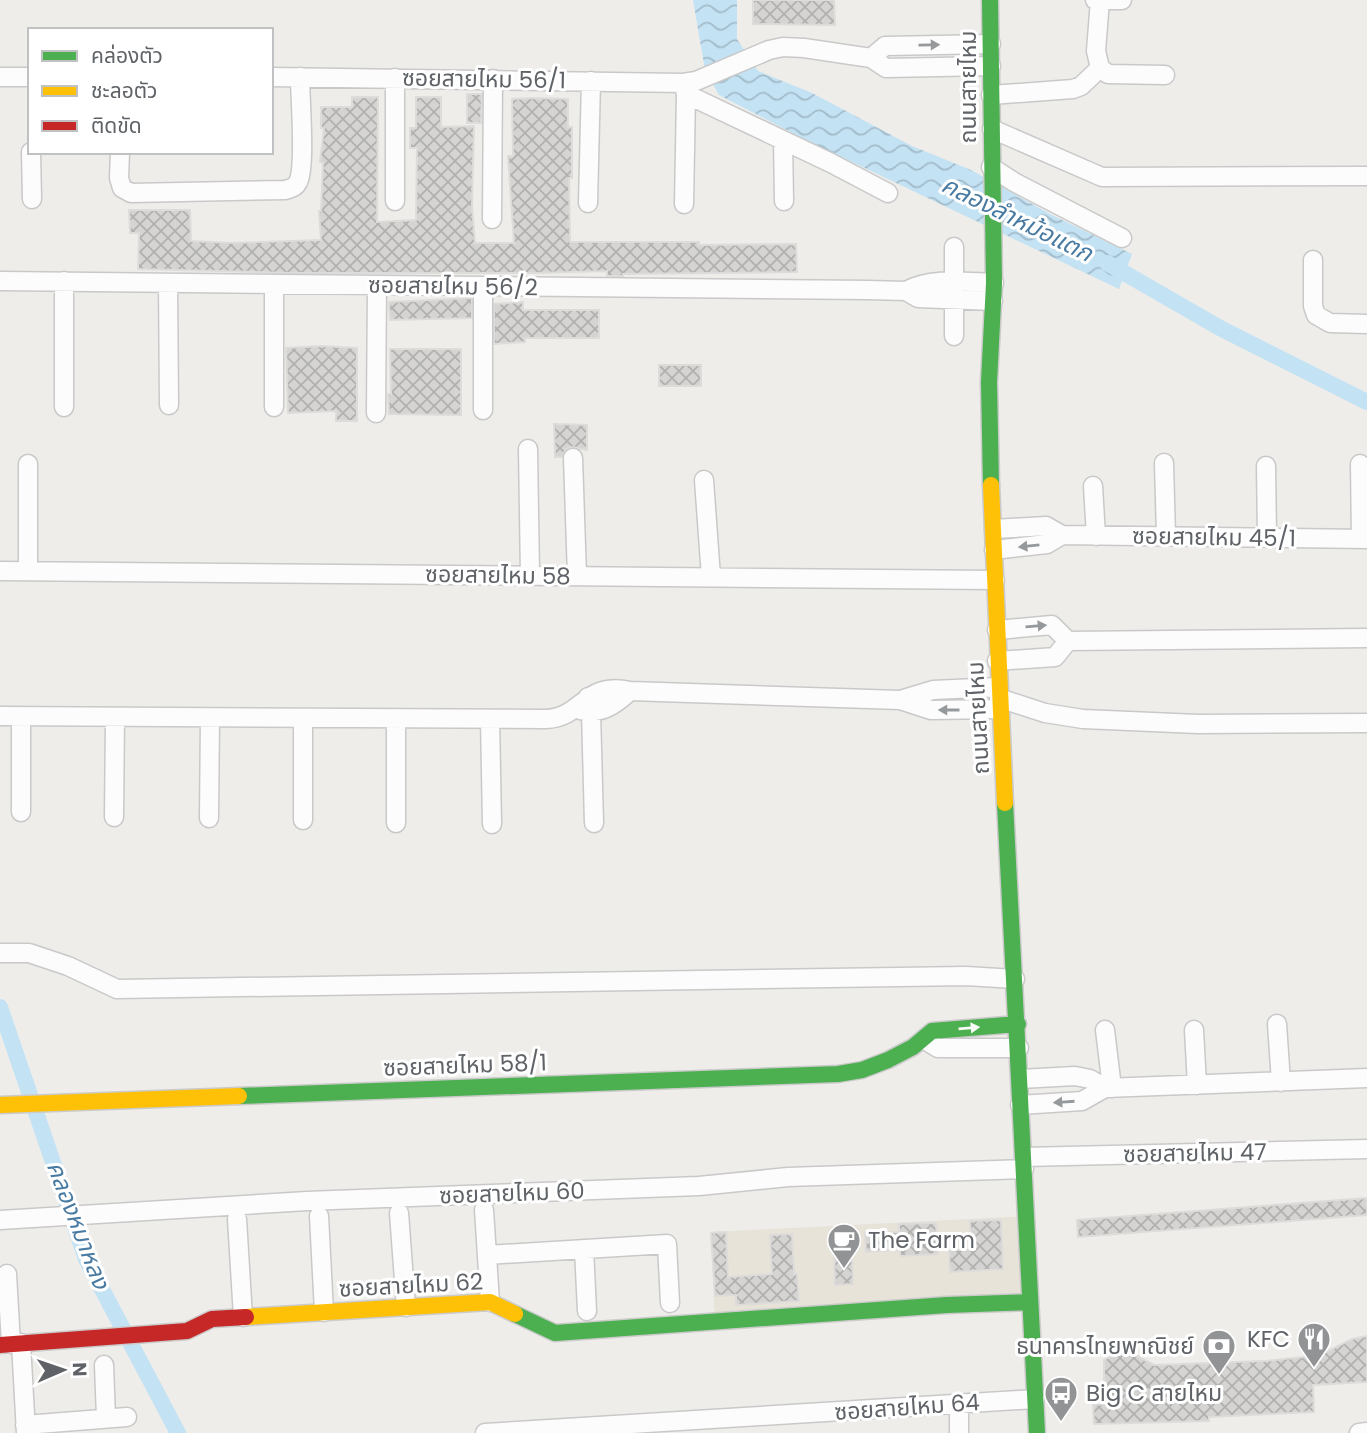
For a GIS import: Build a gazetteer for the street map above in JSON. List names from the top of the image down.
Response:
{
  "streets": {
    "street": [
      "ซอยสายไหม 56/1",
      "ถนนสายไหม",
      "ซอยสายไหม 56/2",
      "ซอยสายไหม 45/1",
      "ซอยสายไหม 58",
      "ซอยสายไหม 58/1",
      "ซอยสายไหม 47",
      "ซอยสายไหม 60",
      "ซอยสายไหม 62",
      "ซอยสายไหม 64"
    ]
  },
  "crossings": [
    ["ถนนสายไหม", "ซอยสายไหม 56/2"],
    ["ถนนสายไหม", "ซอยสายไหม 45/1"],
    ["ถนนสายไหม", "ซอยสายไหม 58"],
    ["ถนนสายไหม", "ซอยสายไหม 58/1"],
    ["ถนนสายไหม", "ซอยสายไหม 47"],
    ["ถนนสายไหม", "ซอยสายไหม 60"],
    ["ถนนสายไหม", "ซอยสายไหม 62"],
    ["ถนนสายไหม", "ซอยสายไหม 64"],
    ["ซอยสายไหม 47", "ซอยสายไหม 60"]
  ],
  "water": ["คลองลำหม้อแตก", "คลองหมาหลง"],
  "places": {
    "cafe": ["The Farm"],
    "restaurant": ["KFC"],
    "bank": ["ธนาคารไทยพาณิชย์"],
    "bus stop": ["Big C สายไหม"]
  },
  "legend": ["คล่องตัว", "ชะลอตัว", "ติดขัด"],
  "north": "right"
}
